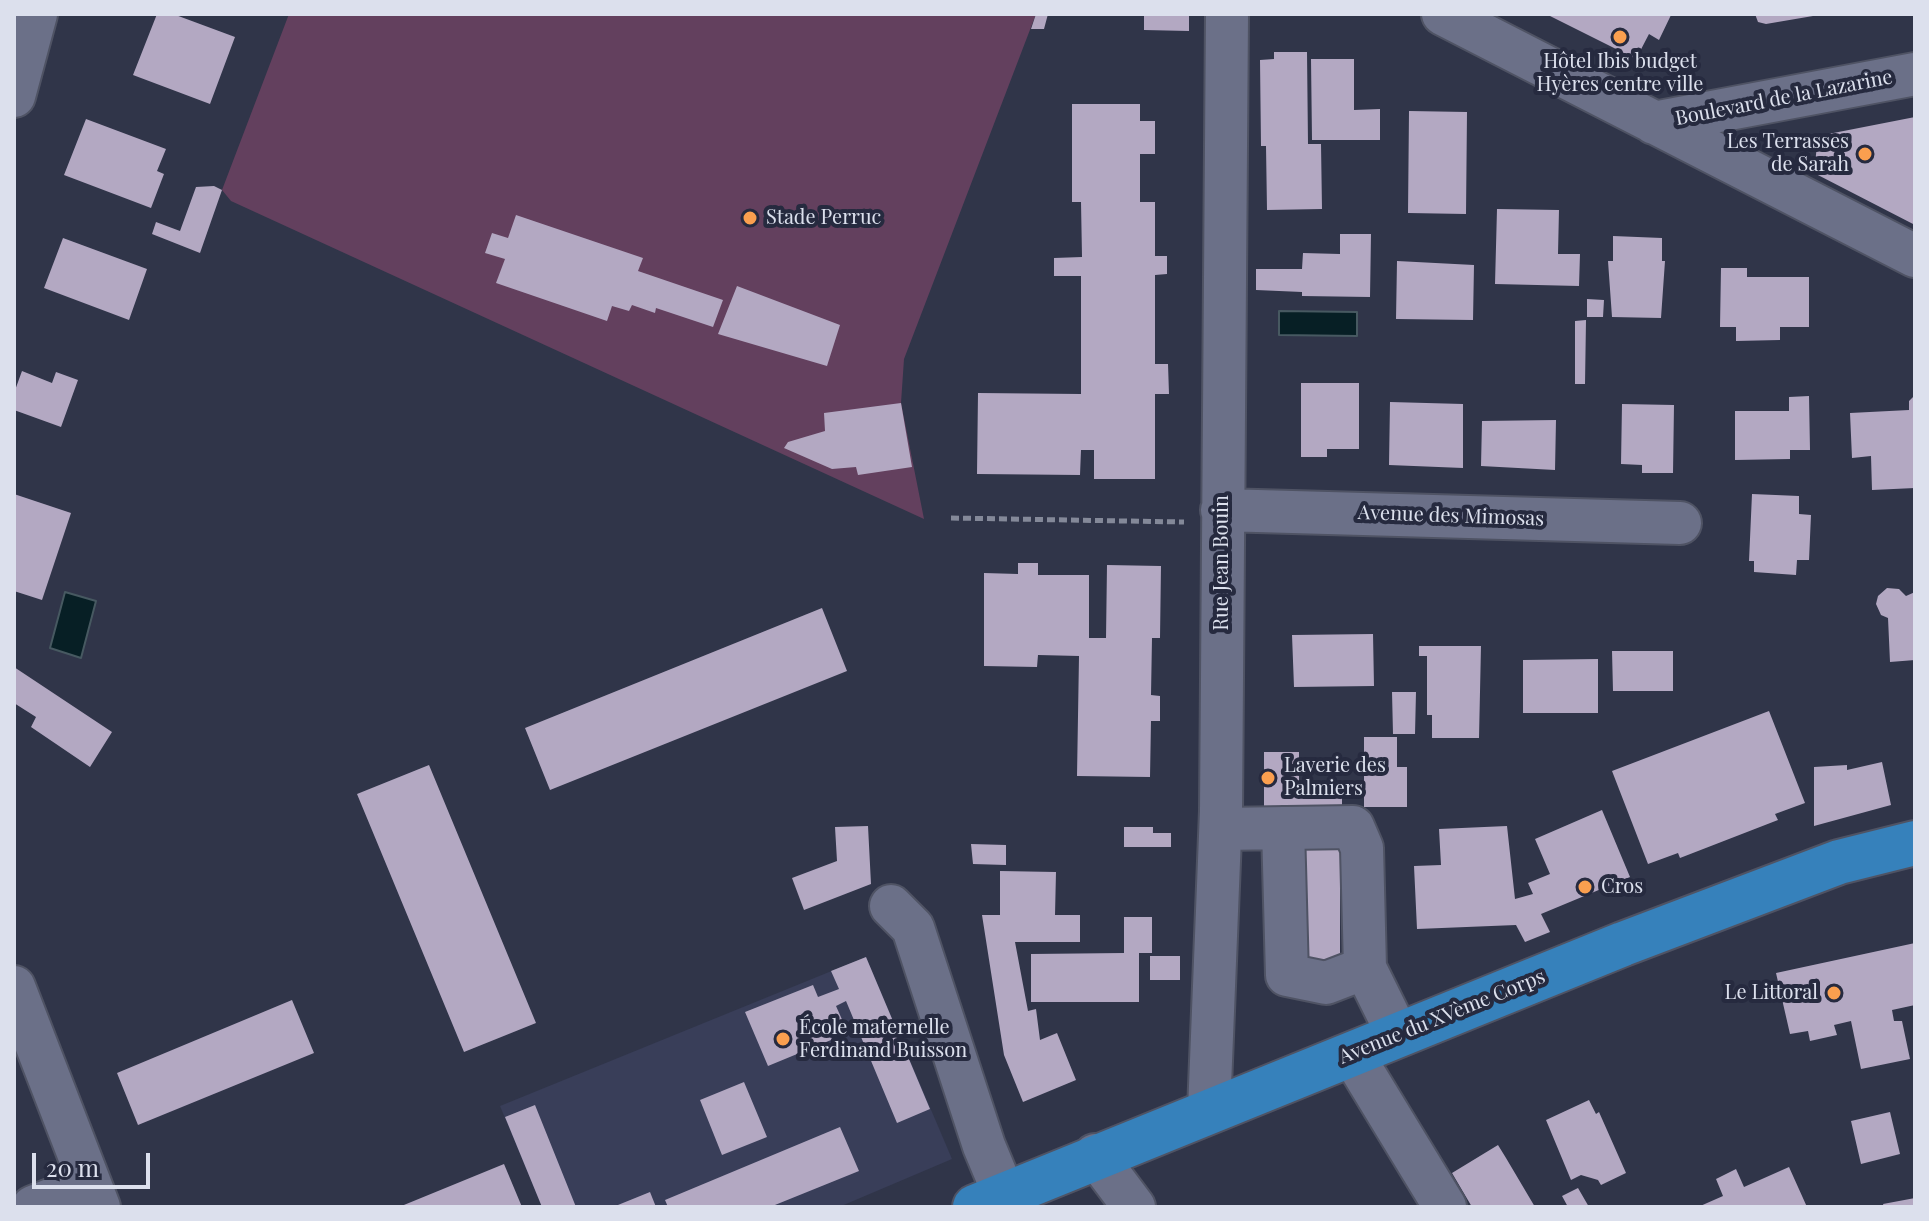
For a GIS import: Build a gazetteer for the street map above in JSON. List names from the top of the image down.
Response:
{
  "streets": {
    "main road": ["Avenue du XVème Corps"],
    "street": ["Boulevard de la Lazarine", "Avenue des Mimosas", "Rue Jean Bouin"]
  },
  "crossings": [
    ["Avenue des Mimosas", "Rue Jean Bouin"],
    ["Rue Jean Bouin", "Avenue du XVème Corps"]
  ],
  "places": [
    "Hôtel Ibis budget Hyères centre ville",
    "Les Terrasses de Sarah",
    "Stade Perruc",
    "Laverie des Palmiers",
    "Cros",
    "Le Littoral",
    "École maternelle Ferdinand Buisson"
  ],
  "scale_bar": "20 m"
}
